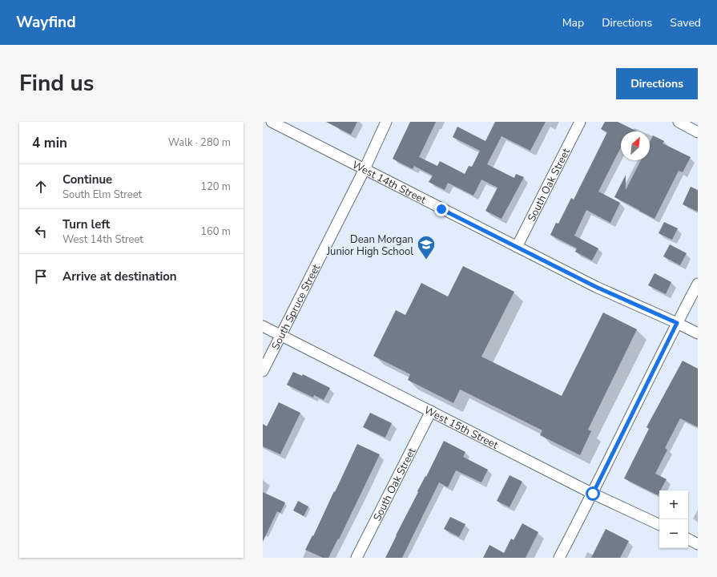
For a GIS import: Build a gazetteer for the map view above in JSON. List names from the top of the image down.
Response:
{
  "streets": {
    "street": [
      "West 14th Street",
      "South Oak Street",
      "South Spruce Street",
      "West 15th Street"
    ]
  },
  "crossings": [
    ["West 14th Street", "South Oak Street"],
    ["West 14th Street", "South Spruce Street"],
    ["South Oak Street", "West 15th Street"],
    ["South Spruce Street", "West 15th Street"]
  ],
  "places": {
    "school or university": ["Dean Morgan Junior High School"]
  },
  "north": "top right",
  "page": {
    "header": "Wayfind",
    "nav": ["Map", "Directions", "Saved"],
    "title": "Find us",
    "buttons": "Directions",
    "heading": ["4 min", "Walk · 280 m"],
    "list": [
      ["Continue", "South Elm Street", "120 m"],
      ["Turn left", "West 14th Street", "160 m"],
      "Arrive at destination"
    ],
    "map_buttons": ["+", "−"]
  }
}
